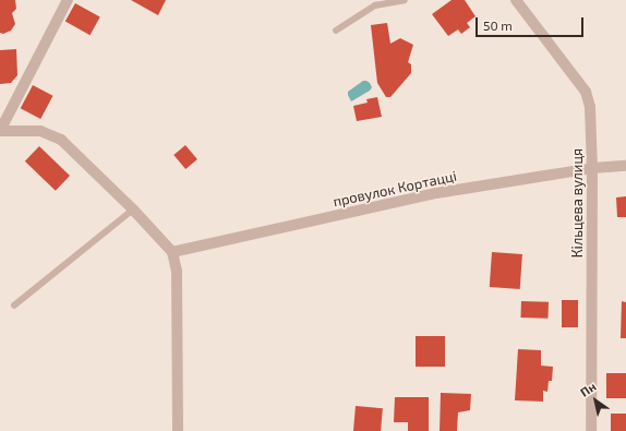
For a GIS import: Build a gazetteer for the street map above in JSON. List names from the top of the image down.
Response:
{
  "streets": {
    "street": ["провулок Кортацці", "Кільцева вулиця"]
  },
  "crossings": [
    ["провулок Кортацці", "Кільцева вулиця"]
  ],
  "scale_bar": "50 m",
  "north": "top left"
}
